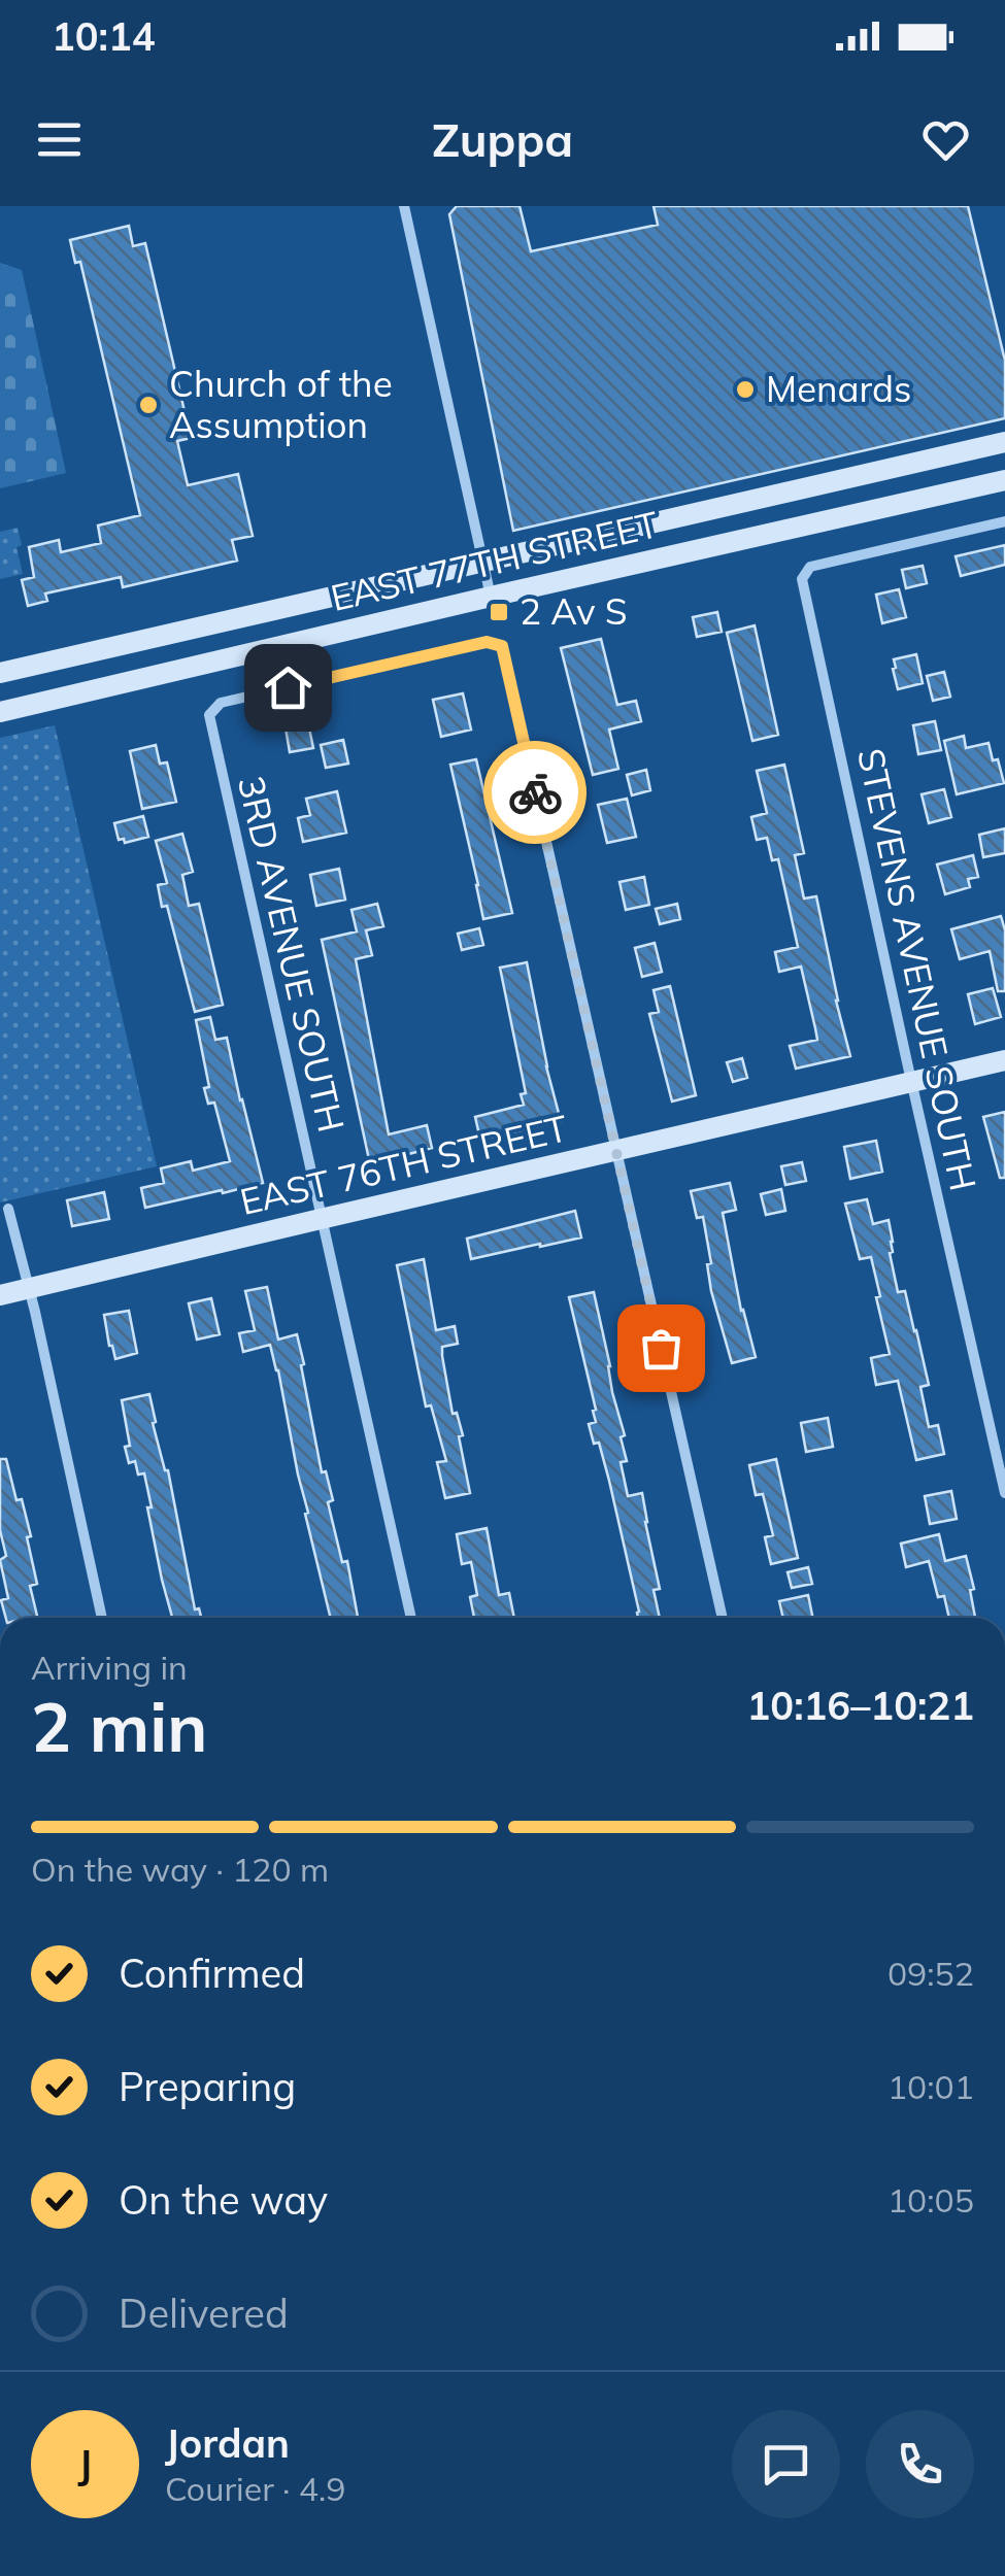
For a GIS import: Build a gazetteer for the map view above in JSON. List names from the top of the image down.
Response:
{
  "streets": {
    "street": [
      "EAST 77TH STREET",
      "3RD AVENUE SOUTH",
      "STEVENS AVENUE SOUTH",
      "EAST 76TH STREET"
    ]
  },
  "crossings": [
    ["3RD AVENUE SOUTH", "EAST 76TH STREET"],
    ["STEVENS AVENUE SOUTH", "EAST 76TH STREET"]
  ],
  "places": {
    "other": ["Menards", "Church of the Assumption"],
    "transit": ["2 Av S"]
  },
  "page": {
    "status": "10:14",
    "header": "Zuppa",
    "heading": ["2 min", "Arriving in", "10:16–10:21"],
    "panel": ["Jordan", "Courier · 4.9"],
    "bar": "On the way · 120 m",
    "list": [
      ["Confirmed", "09:52"],
      ["Preparing", "10:01"],
      ["On the way", "10:05"],
      "Delivered"
    ],
    "round": "J"
  }
}
